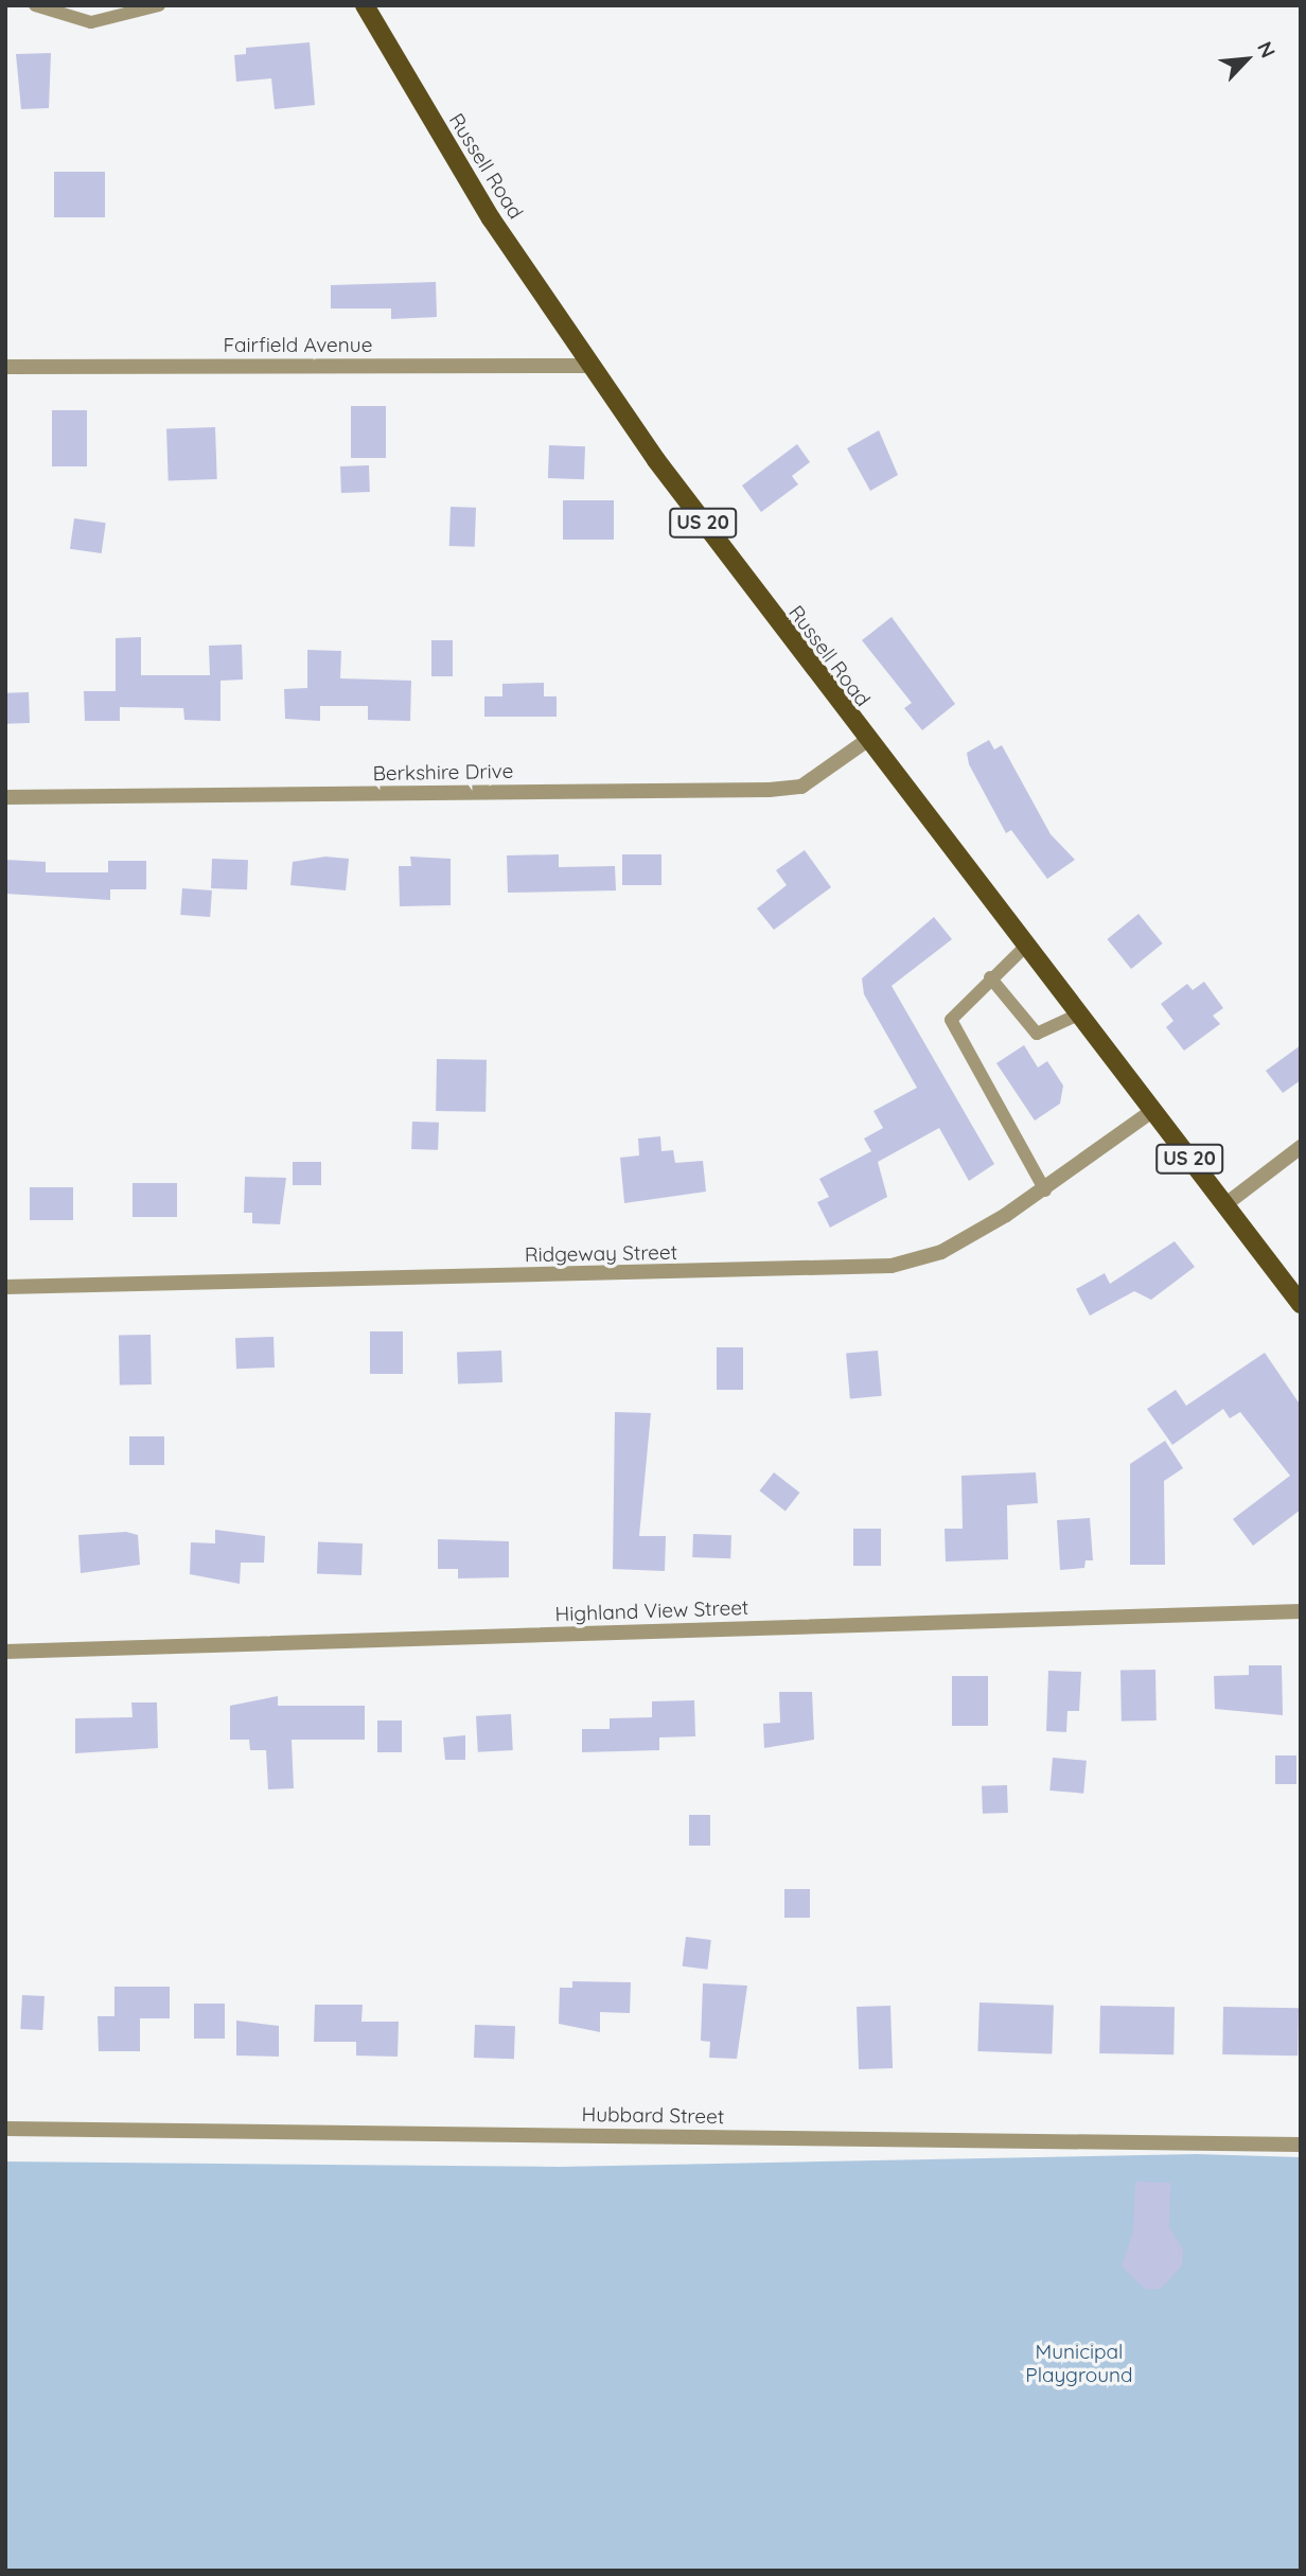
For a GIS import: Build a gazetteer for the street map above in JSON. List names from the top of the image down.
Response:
{
  "streets": {
    "main road": ["Russell Road", "US 20"],
    "street": [
      "Fairfield Avenue",
      "Berkshire Drive",
      "Ridgeway Street",
      "Highland View Street",
      "Hubbard Street"
    ]
  },
  "crossings": [
    ["Russell Road", "Fairfield Avenue"],
    ["Russell Road", "Berkshire Drive"],
    ["Russell Road", "Ridgeway Street"]
  ],
  "parks": ["Municipal Playground"],
  "north": "top right"
}
